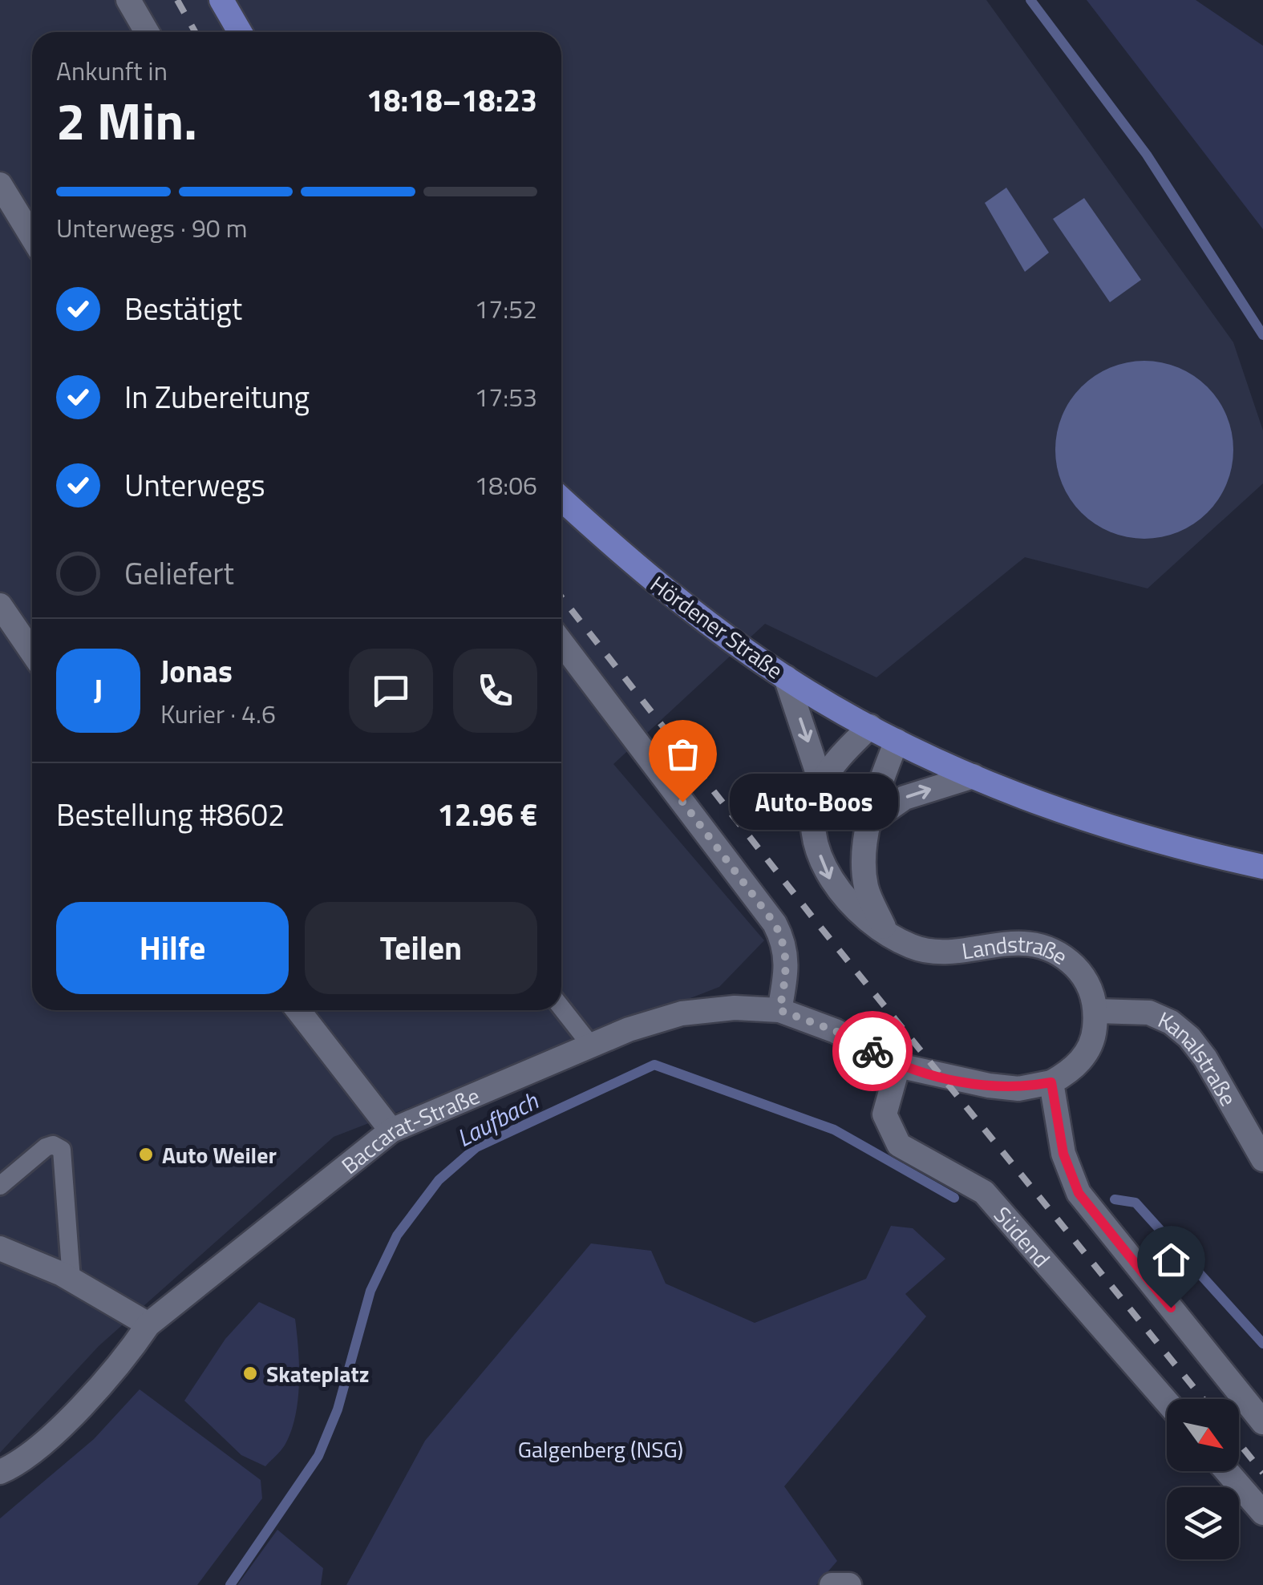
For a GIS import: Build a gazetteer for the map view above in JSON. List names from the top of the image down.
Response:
{
  "streets": {
    "main road": ["Hördener Straße"],
    "street": [
      "Landstraße",
      "Kanalstraße",
      "Baccarat-Straße",
      "Südend"
    ]
  },
  "crossings": [
    ["Hördener Straße", "Landstraße"],
    ["Landstraße", "Kanalstraße"],
    ["Baccarat-Straße", "Südend"]
  ],
  "water": ["Laufbach"],
  "parks": ["Galgenberg (NSG)"],
  "places": ["Auto-Boos", "Auto Weiler", "Skateplatz"],
  "north": "bottom right",
  "page": {
    "heading": ["2 Min.", "Ankunft in", "18:18–18:23"],
    "panel": [
      "Jonas",
      "Kurier · 4.6",
      "Bestellung #8602",
      "12.96 €"
    ],
    "bar": "Unterwegs · 90 m",
    "list": [
      ["Bestätigt", "17:52"],
      ["In Zubereitung", "17:53"],
      ["Unterwegs", "18:06"],
      "Geliefert"
    ],
    "round": "J",
    "bubble": "Auto-Boos",
    "buttons": ["Hilfe", "Teilen"]
  }
}
